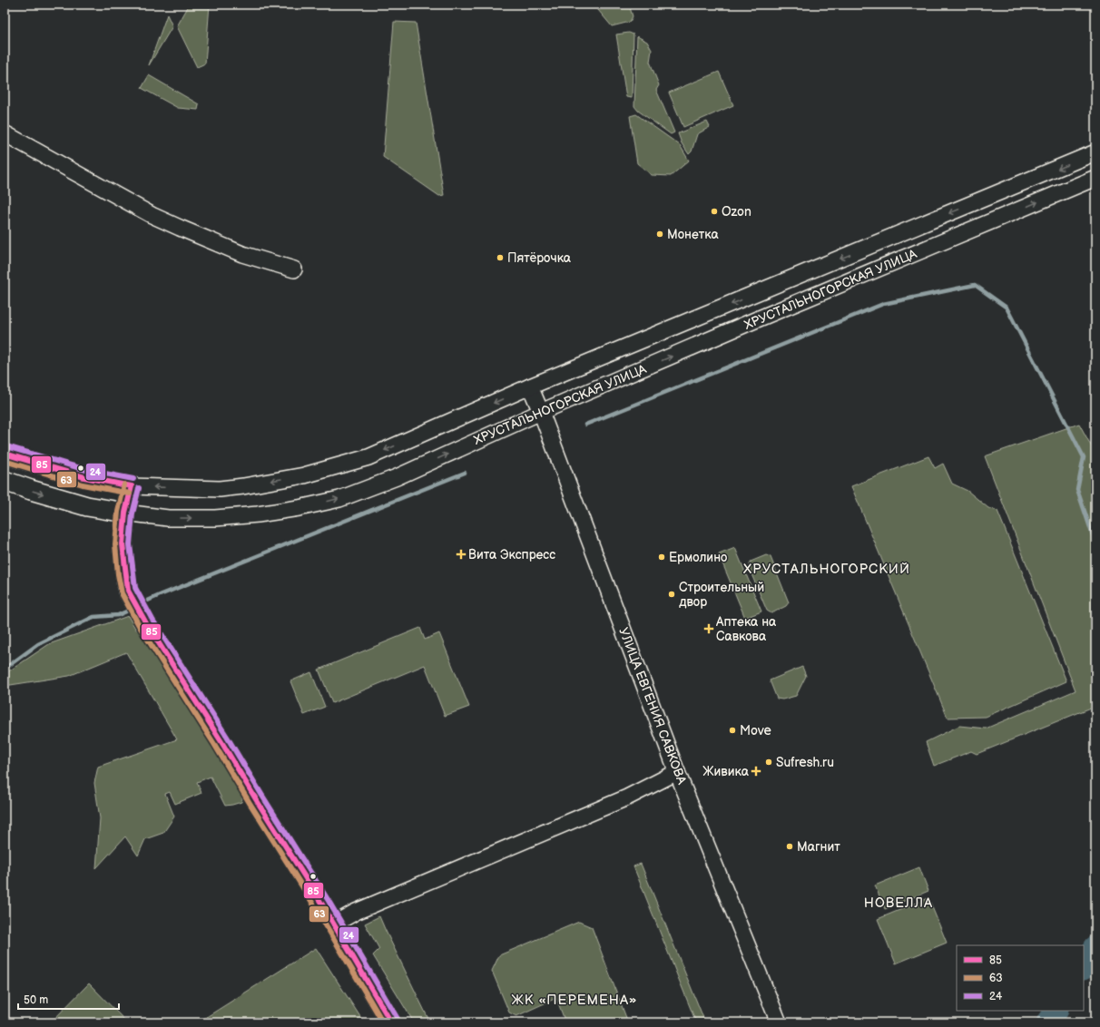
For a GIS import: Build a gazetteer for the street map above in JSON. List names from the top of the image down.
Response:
{
  "streets": {
    "main road": ["ХРУСТАЛЬНОГОРСКАЯ УЛИЦА"],
    "street": ["УЛИЦА ЕВГЕНИЯ САВКОВА"]
  },
  "crossings": [
    ["ХРУСТАЛЬНОГОРСКАЯ УЛИЦА", "УЛИЦА ЕВГЕНИЯ САВКОВА"]
  ],
  "districts": ["ХРУСТАЛЬНОГОРСКИЙ", "НОВЕЛЛА", "ЖК «ПЕРЕМЕНА»"],
  "places": {
    "other": [
      "Ozon",
      "Монетка",
      "Пятёрочка",
      "Ермолино",
      "Строительный двор",
      "Move",
      "Sufresh.ru",
      "Магнит"
    ],
    "health": ["Вита Экспресс", "Аптека на Савкова", "Живика"]
  },
  "lines": ["transit line 24", "transit line 85", "transit line 63"],
  "legend": ["85", "63", "24"],
  "scale_bar": "50 m"
}
